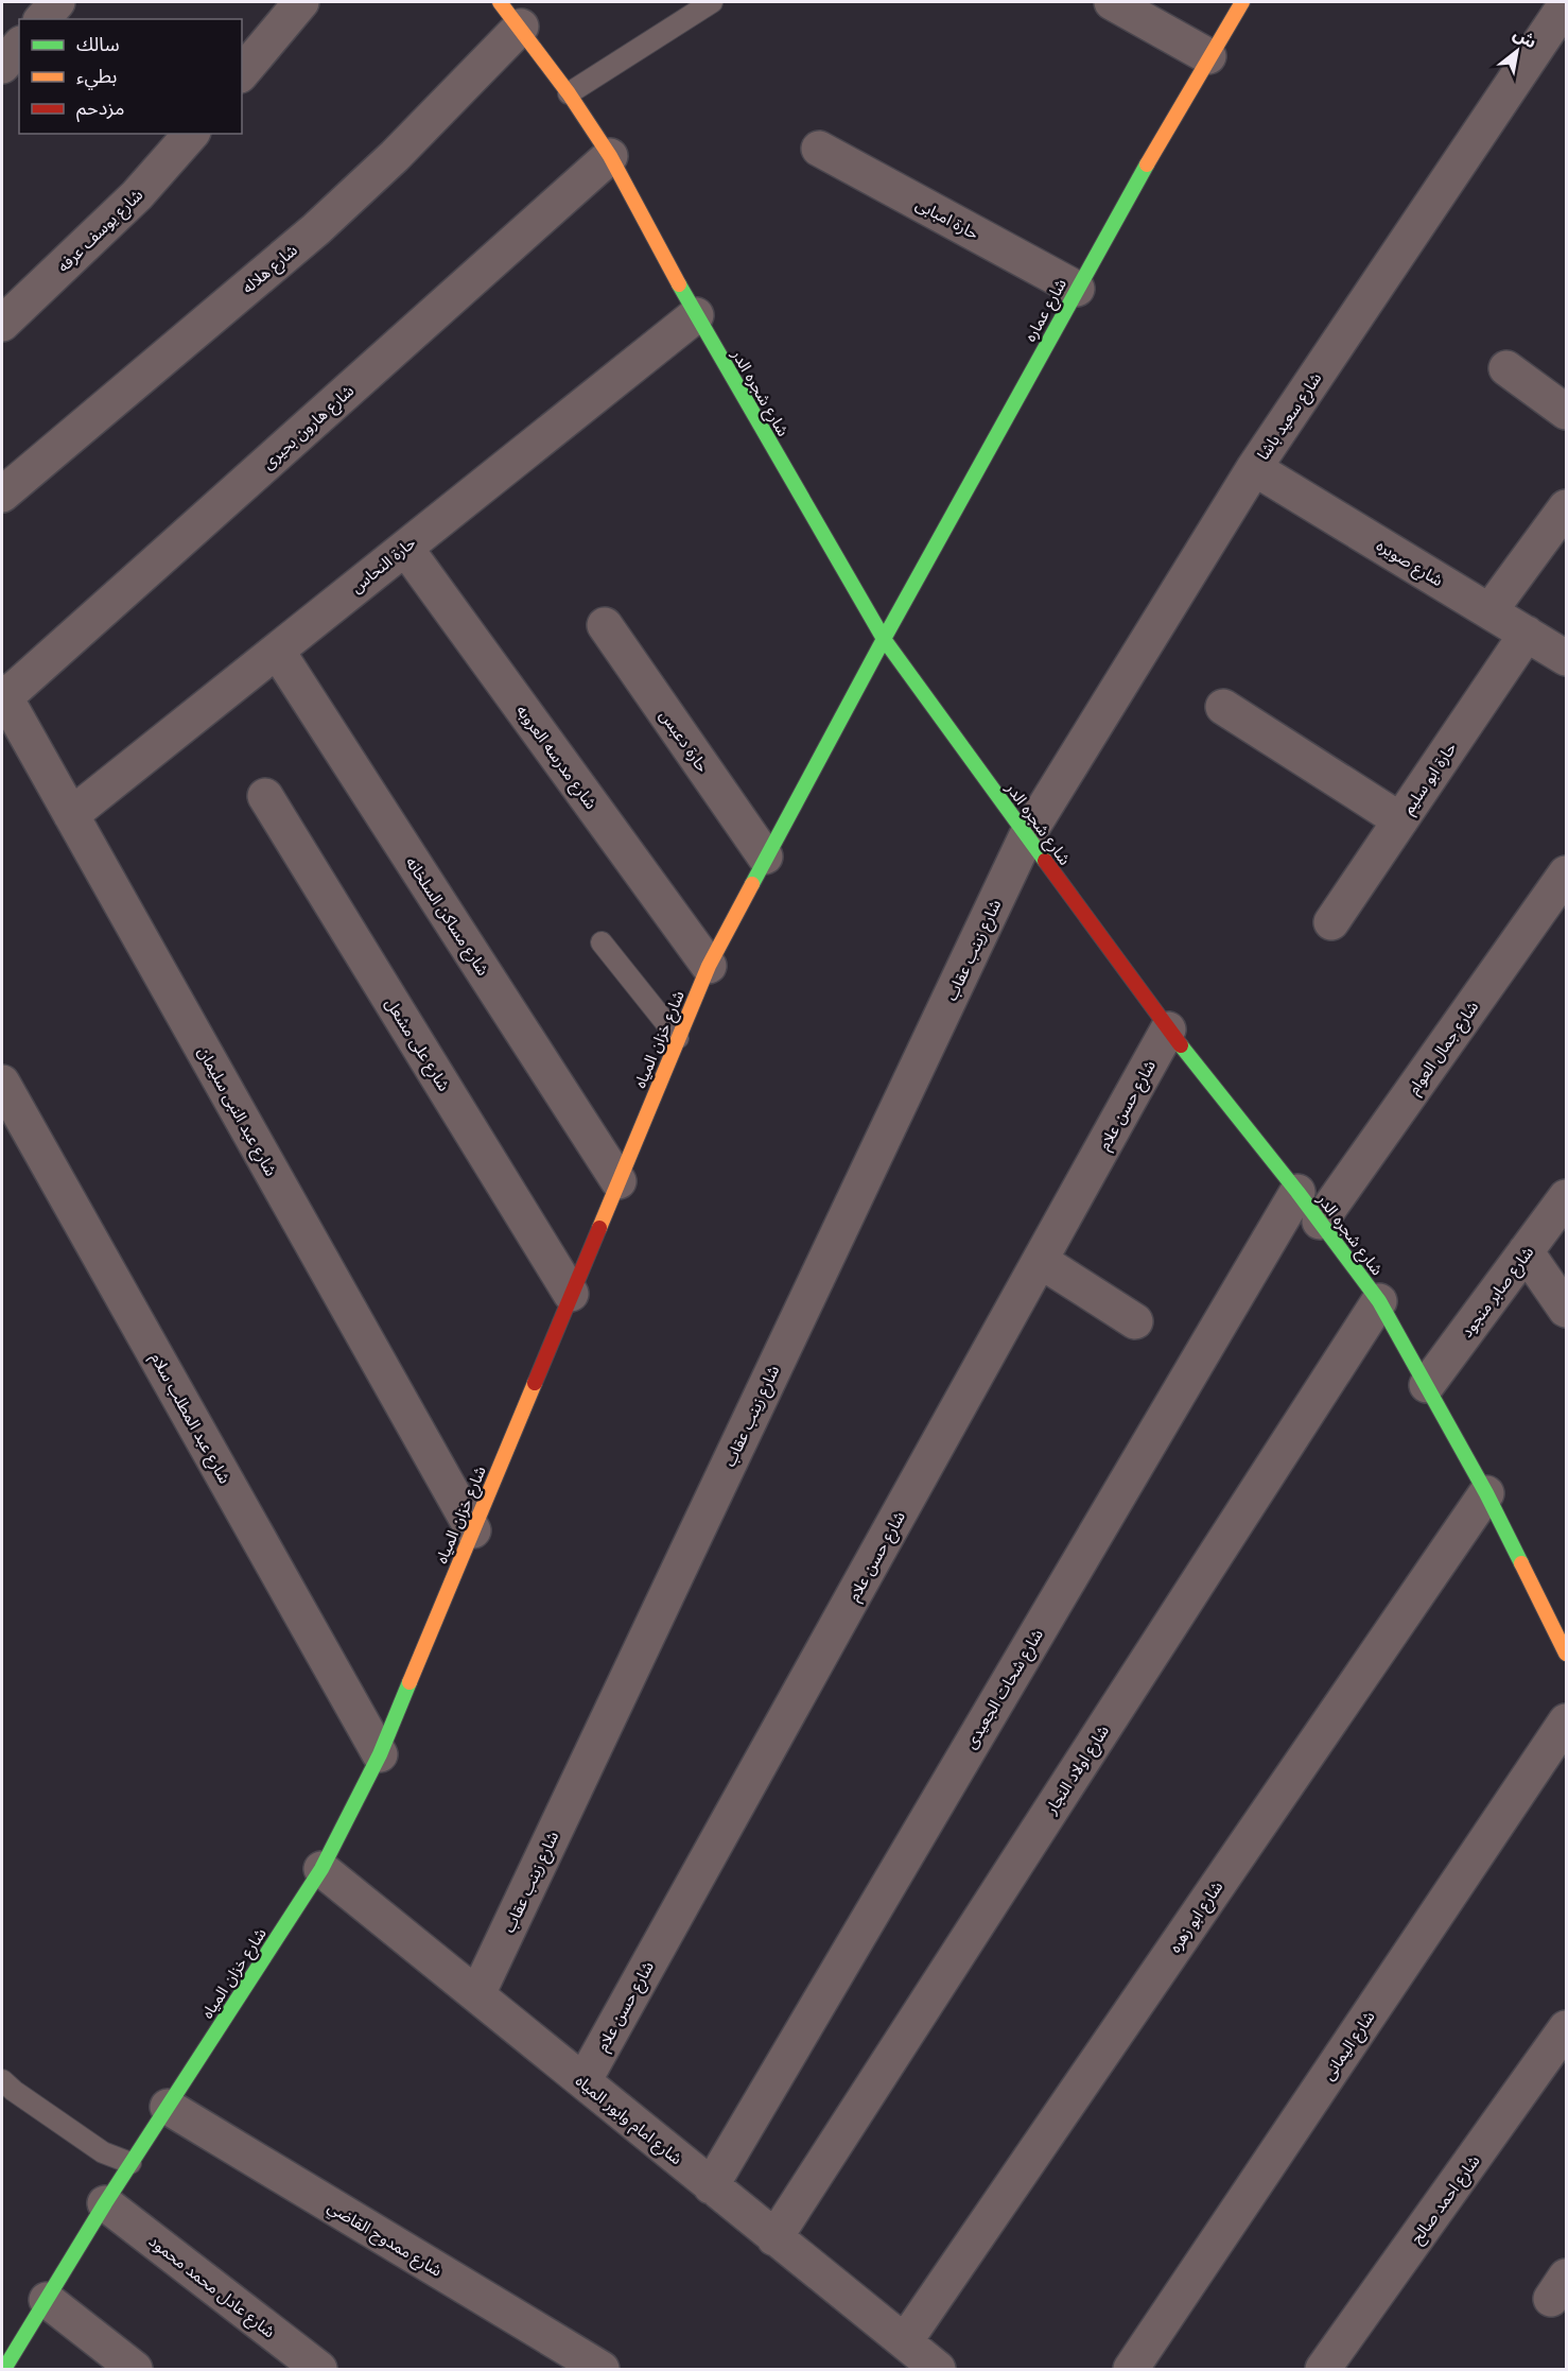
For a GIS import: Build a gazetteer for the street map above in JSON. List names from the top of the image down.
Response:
{
  "streets": {
    "street": [
      "حارة امبابى",
      "شارع يوسف عرفه",
      "شارع هلاله",
      "شارع عماره",
      "شارع شجره الدر",
      "شارع سعيد باشا",
      "شارع هارون بحيرى",
      "شارع صويره",
      "حارة النحاس",
      "حارة دعبس",
      "شارع مدرسه العروبه",
      "حارة ابو سليم",
      "شارع مساكن السلخانه",
      "شارع زينب عقاب",
      "شارع خزان المياه",
      "شارع على مشعل",
      "شارع جمال العوام",
      "شارع حسن علام",
      "شارع عبد النبى سليمان",
      "شارع صابر منجود",
      "شارع عبد المطلب سلام",
      "شارع شحات الجعيدى",
      "شارع اولاد النجار",
      "شارع ابو زهره",
      "شارع اليمانى",
      "شارع امام وابور المياه",
      "شارع احمد صالح",
      "شارع ممدوح القاضي",
      "شارع عادل محمد محمود"
    ]
  },
  "crossings": [
    ["حارة امبابى", "شارع عماره"],
    ["شارع هلاله", "شارع شجره الدر"],
    ["شارع عماره", "شارع شجره الدر"],
    ["شارع عماره", "شارع خزان المياه"],
    ["شارع شجره الدر", "شارع سعيد باشا"],
    ["شارع شجره الدر", "شارع هارون بحيرى"],
    ["شارع شجره الدر", "حارة النحاس"],
    ["شارع شجره الدر", "شارع زينب عقاب"],
    ["شارع شجره الدر", "شارع خزان المياه"],
    ["شارع شجره الدر", "شارع جمال العوام"],
    ["شارع شجره الدر", "شارع حسن علام"],
    ["شارع شجره الدر", "شارع صابر منجود"],
    ["شارع شجره الدر", "شارع شحات الجعيدى"],
    ["شارع شجره الدر", "شارع اولاد النجار"],
    ["شارع شجره الدر", "شارع ابو زهره"],
    ["شارع سعيد باشا", "شارع صويره"],
    ["شارع سعيد باشا", "شارع زينب عقاب"],
    ["شارع هارون بحيرى", "شارع عبد النبى سليمان"],
    ["شارع صويره", "حارة ابو سليم"],
    ["حارة النحاس", "شارع مدرسه العروبه"],
    ["حارة النحاس", "شارع مساكن السلخانه"],
    ["حارة النحاس", "شارع عبد النبى سليمان"],
    ["حارة دعبس", "شارع خزان المياه"],
    ["شارع مدرسه العروبه", "شارع خزان المياه"],
    ["شارع مساكن السلخانه", "شارع خزان المياه"],
    ["شارع زينب عقاب", "شارع امام وابور المياه"],
    ["شارع خزان المياه", "شارع على مشعل"],
    ["شارع خزان المياه", "شارع عبد النبى سليمان"],
    ["شارع خزان المياه", "شارع عبد المطلب سلام"],
    ["شارع خزان المياه", "شارع امام وابور المياه"],
    ["شارع خزان المياه", "شارع ممدوح القاضي"],
    ["شارع خزان المياه", "شارع عادل محمد محمود"],
    ["شارع حسن علام", "شارع امام وابور المياه"],
    ["شارع شحات الجعيدى", "شارع امام وابور المياه"],
    ["شارع اولاد النجار", "شارع امام وابور المياه"],
    ["شارع ابو زهره", "شارع امام وابور المياه"]
  ],
  "legend": ["سالك", "بطيء", "مزدحم"],
  "north": "top right"
}
